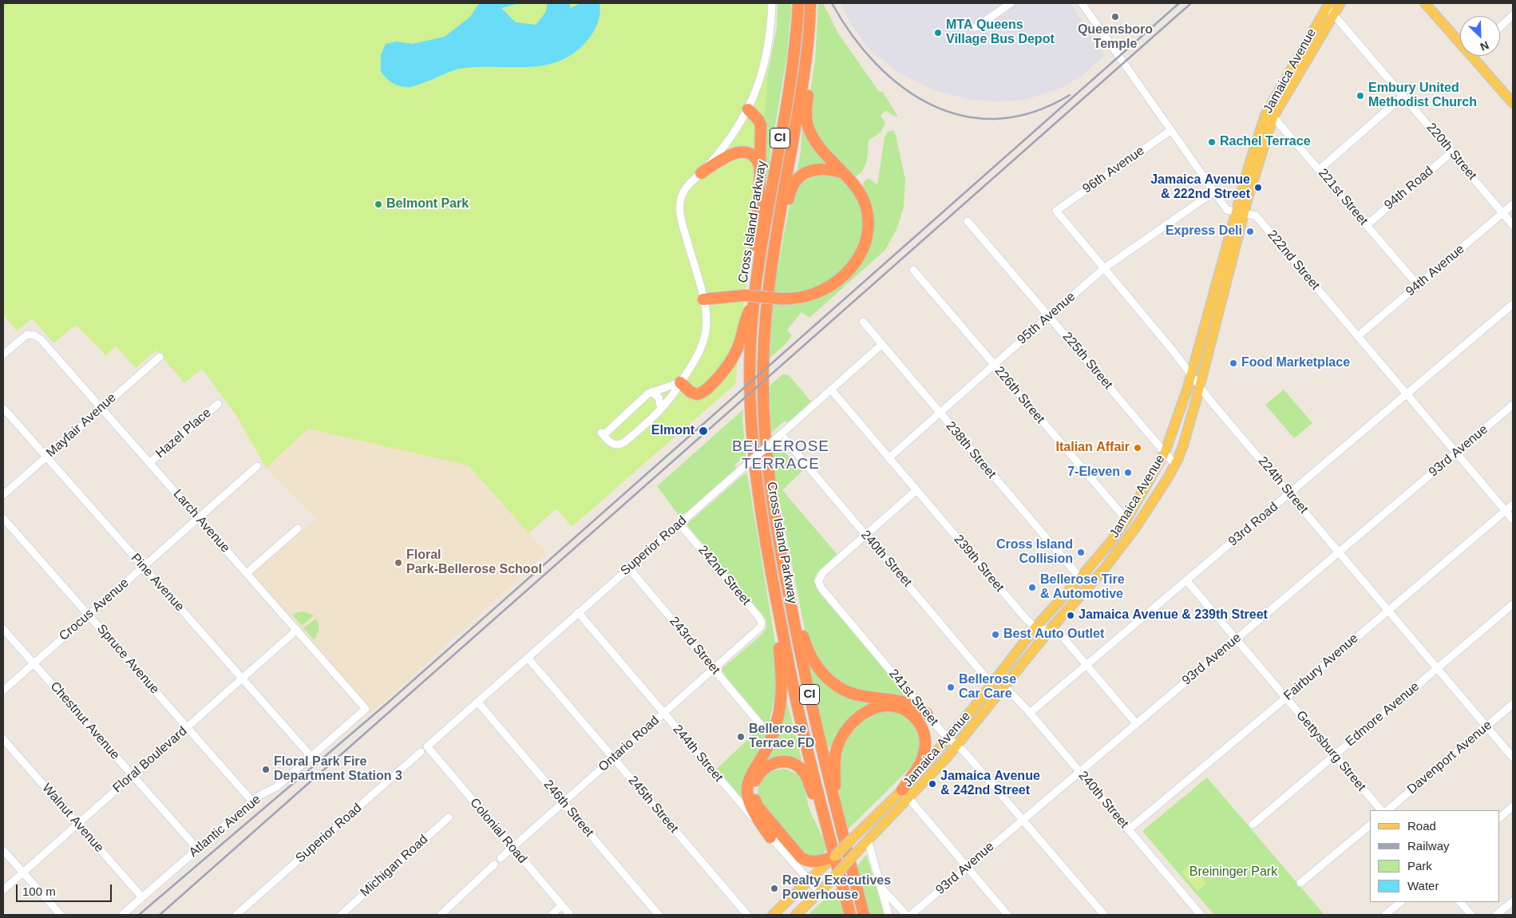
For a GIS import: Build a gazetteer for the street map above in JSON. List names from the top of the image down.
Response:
{
  "streets": {
    "highway": ["CI", "Cross Island Parkway"],
    "main road": ["Jamaica Avenue"],
    "street": [
      "220th Street",
      "96th Avenue",
      "94th Road",
      "221st Street",
      "222nd Street",
      "94th Avenue",
      "95th Avenue",
      "225th Street",
      "226th Street",
      "Mayfair Avenue",
      "Hazel Place",
      "238th Street",
      "93rd Avenue",
      "224th Street",
      "Larch Avenue",
      "93rd Road",
      "Superior Road",
      "240th Street",
      "239th Street",
      "242nd Street",
      "Pine Avenue",
      "Crocus Avenue",
      "243rd Street",
      "Spruce Avenue",
      "Fairbury Avenue",
      "241st Street",
      "Edmore Avenue",
      "Chestnut Avenue",
      "Ontario Road",
      "Gettysburg Street",
      "244th Street",
      "Davenport Avenue",
      "Floral Boulevard",
      "245th Street",
      "246th Street",
      "Walnut Avenue",
      "Atlantic Avenue",
      "Colonial Road",
      "Michigan Road"
    ]
  },
  "crossings": [
    ["Jamaica Avenue", "220th Street"],
    ["Jamaica Avenue", "221st Street"],
    ["Jamaica Avenue", "222nd Street"],
    ["Jamaica Avenue", "225th Street"],
    ["Jamaica Avenue", "226th Street"],
    ["Jamaica Avenue", "238th Street"],
    ["Jamaica Avenue", "224th Street"],
    ["Jamaica Avenue", "240th Street"],
    ["Jamaica Avenue", "239th Street"],
    ["Jamaica Avenue", "241st Street"],
    ["Jamaica Avenue", "244th Street"],
    ["220th Street", "94th Road"],
    ["220th Street", "94th Avenue"],
    ["96th Avenue", "222nd Street"],
    ["96th Avenue", "224th Street"],
    ["94th Road", "221st Street"],
    ["221st Street", "94th Avenue"],
    ["222nd Street", "94th Avenue"],
    ["222nd Street", "95th Avenue"],
    ["222nd Street", "93rd Avenue"],
    ["222nd Street", "93rd Road"],
    ["222nd Street", "Fairbury Avenue"],
    ["95th Avenue", "225th Street"],
    ["95th Avenue", "226th Street"],
    ["95th Avenue", "238th Street"],
    ["95th Avenue", "224th Street"],
    ["95th Avenue", "239th Street"],
    ["Mayfair Avenue", "Larch Avenue"],
    ["Mayfair Avenue", "Pine Avenue"],
    ["Hazel Place", "Larch Avenue"],
    ["238th Street", "Superior Road"],
    ["93rd Avenue", "224th Street"],
    ["93rd Avenue", "240th Street"],
    ["93rd Avenue", "241st Street"],
    ["93rd Avenue", "Gettysburg Street"],
    ["224th Street", "93rd Road"],
    ["224th Street", "Fairbury Avenue"],
    ["224th Street", "Edmore Avenue"],
    ["224th Street", "Davenport Avenue"],
    ["Larch Avenue", "Crocus Avenue"],
    ["Larch Avenue", "Floral Boulevard"],
    ["Larch Avenue", "Atlantic Avenue"],
    ["93rd Road", "240th Street"],
    ["93rd Road", "Gettysburg Street"],
    ["Superior Road", "240th Street"],
    ["Superior Road", "239th Street"],
    ["Superior Road", "242nd Street"],
    ["Superior Road", "243rd Street"],
    ["Superior Road", "244th Street"],
    ["Superior Road", "245th Street"],
    ["Superior Road", "246th Street"],
    ["Superior Road", "Colonial Road"],
    ["240th Street", "Fairbury Avenue"],
    ["240th Street", "241st Street"],
    ["242nd Street", "Ontario Road"],
    ["Pine Avenue", "Crocus Avenue"],
    ["Pine Avenue", "Floral Boulevard"],
    ["Pine Avenue", "Atlantic Avenue"],
    ["Crocus Avenue", "Spruce Avenue"],
    ["Crocus Avenue", "Chestnut Avenue"],
    ["243rd Street", "Ontario Road"],
    ["Spruce Avenue", "Floral Boulevard"],
    ["Spruce Avenue", "Atlantic Avenue"],
    ["Fairbury Avenue", "Gettysburg Street"],
    ["Edmore Avenue", "Gettysburg Street"],
    ["Chestnut Avenue", "Floral Boulevard"],
    ["Chestnut Avenue", "Atlantic Avenue"],
    ["Ontario Road", "244th Street"],
    ["Ontario Road", "245th Street"],
    ["Ontario Road", "246th Street"],
    ["Ontario Road", "Colonial Road"],
    ["Floral Boulevard", "Walnut Avenue"],
    ["Walnut Avenue", "Atlantic Avenue"]
  ],
  "districts": ["BELLEROSE TERRACE"],
  "parks": ["Breininger Park"],
  "places": [
    "Queensboro Temple",
    "MTA Queens Village Bus Depot",
    "Embury United Methodist Church",
    "Rachel Terrace",
    "Jamaica Avenue & 222nd Street",
    "Belmont Park",
    "Express Deli",
    "Food Marketplace",
    "Elmont",
    "Italian Affair",
    "7-Eleven",
    "Cross Island Collision",
    "Floral Park-Bellerose School",
    "Bellerose Tire & Automotive",
    "Jamaica Avenue & 239th Street",
    "Best Auto Outlet",
    "Bellerose Car Care",
    "Bellerose Terrace FD",
    "Floral Park Fire Department Station 3",
    "Jamaica Avenue & 242nd Street",
    "Realty Executives Powerhouse"
  ],
  "legend": [
    "Road",
    "Railway",
    "Park",
    "Water"
  ],
  "scale_bar": "100 m",
  "north": "bottom right"
}
